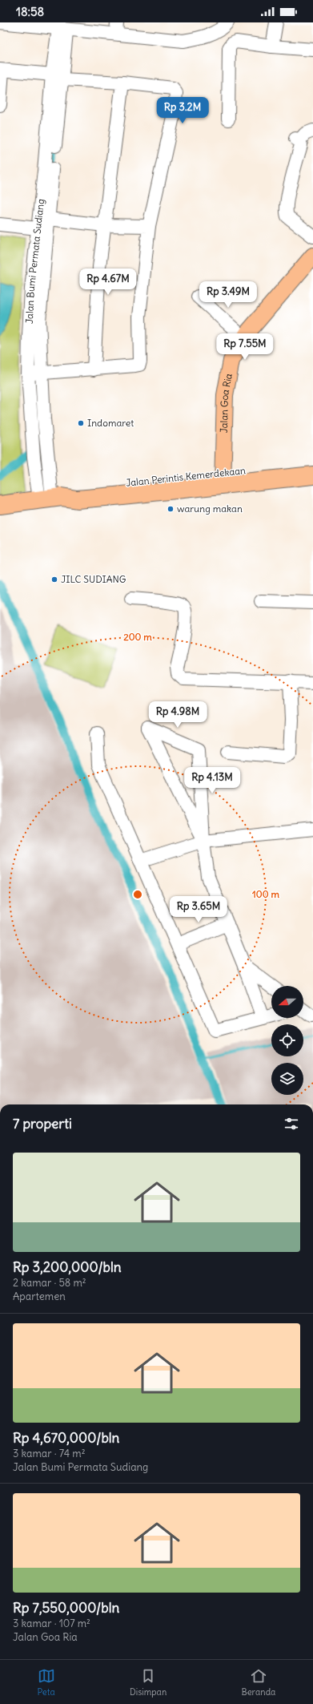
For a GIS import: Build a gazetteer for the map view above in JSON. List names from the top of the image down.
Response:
{
  "streets": {
    "highway": ["Jalan Perintis Kemerdekaan"],
    "main road": ["Jalan Goa Ria"],
    "street": ["Jalan Bumi Permata Sudiang"]
  },
  "crossings": [
    ["Jalan Bumi Permata Sudiang", "Jalan Perintis Kemerdekaan"],
    ["Jalan Goa Ria", "Jalan Perintis Kemerdekaan"]
  ],
  "places": ["Indomaret", "warung makan", "JILC SUDIANG"],
  "north": "left",
  "page": {
    "status": "18:58",
    "price": [
      "Rp 3.2M",
      "Rp 4.67M",
      "Rp 3.49M",
      "Rp 7.55M",
      "Rp 4.98M",
      "Rp 4.13M",
      "Rp 3.65M"
    ],
    "heading": "7 properti",
    "list": [
      {
        "name": "Rp 3,200,000/bln",
        "note": "2 kamar · 58 m² · Apartemen"
      },
      {
        "name": "Rp 4,670,000/bln",
        "note": "3 kamar · 74 m² · Jalan Bumi Permata Sudiang"
      },
      {
        "name": "Rp 7,550,000/bln",
        "note": "3 kamar · 107 m² · Jalan Goa Ria"
      }
    ],
    "tabs": ["Peta", "Disimpan", "Beranda"]
  },
  "rings": ["200 m", "100 m"]
}
